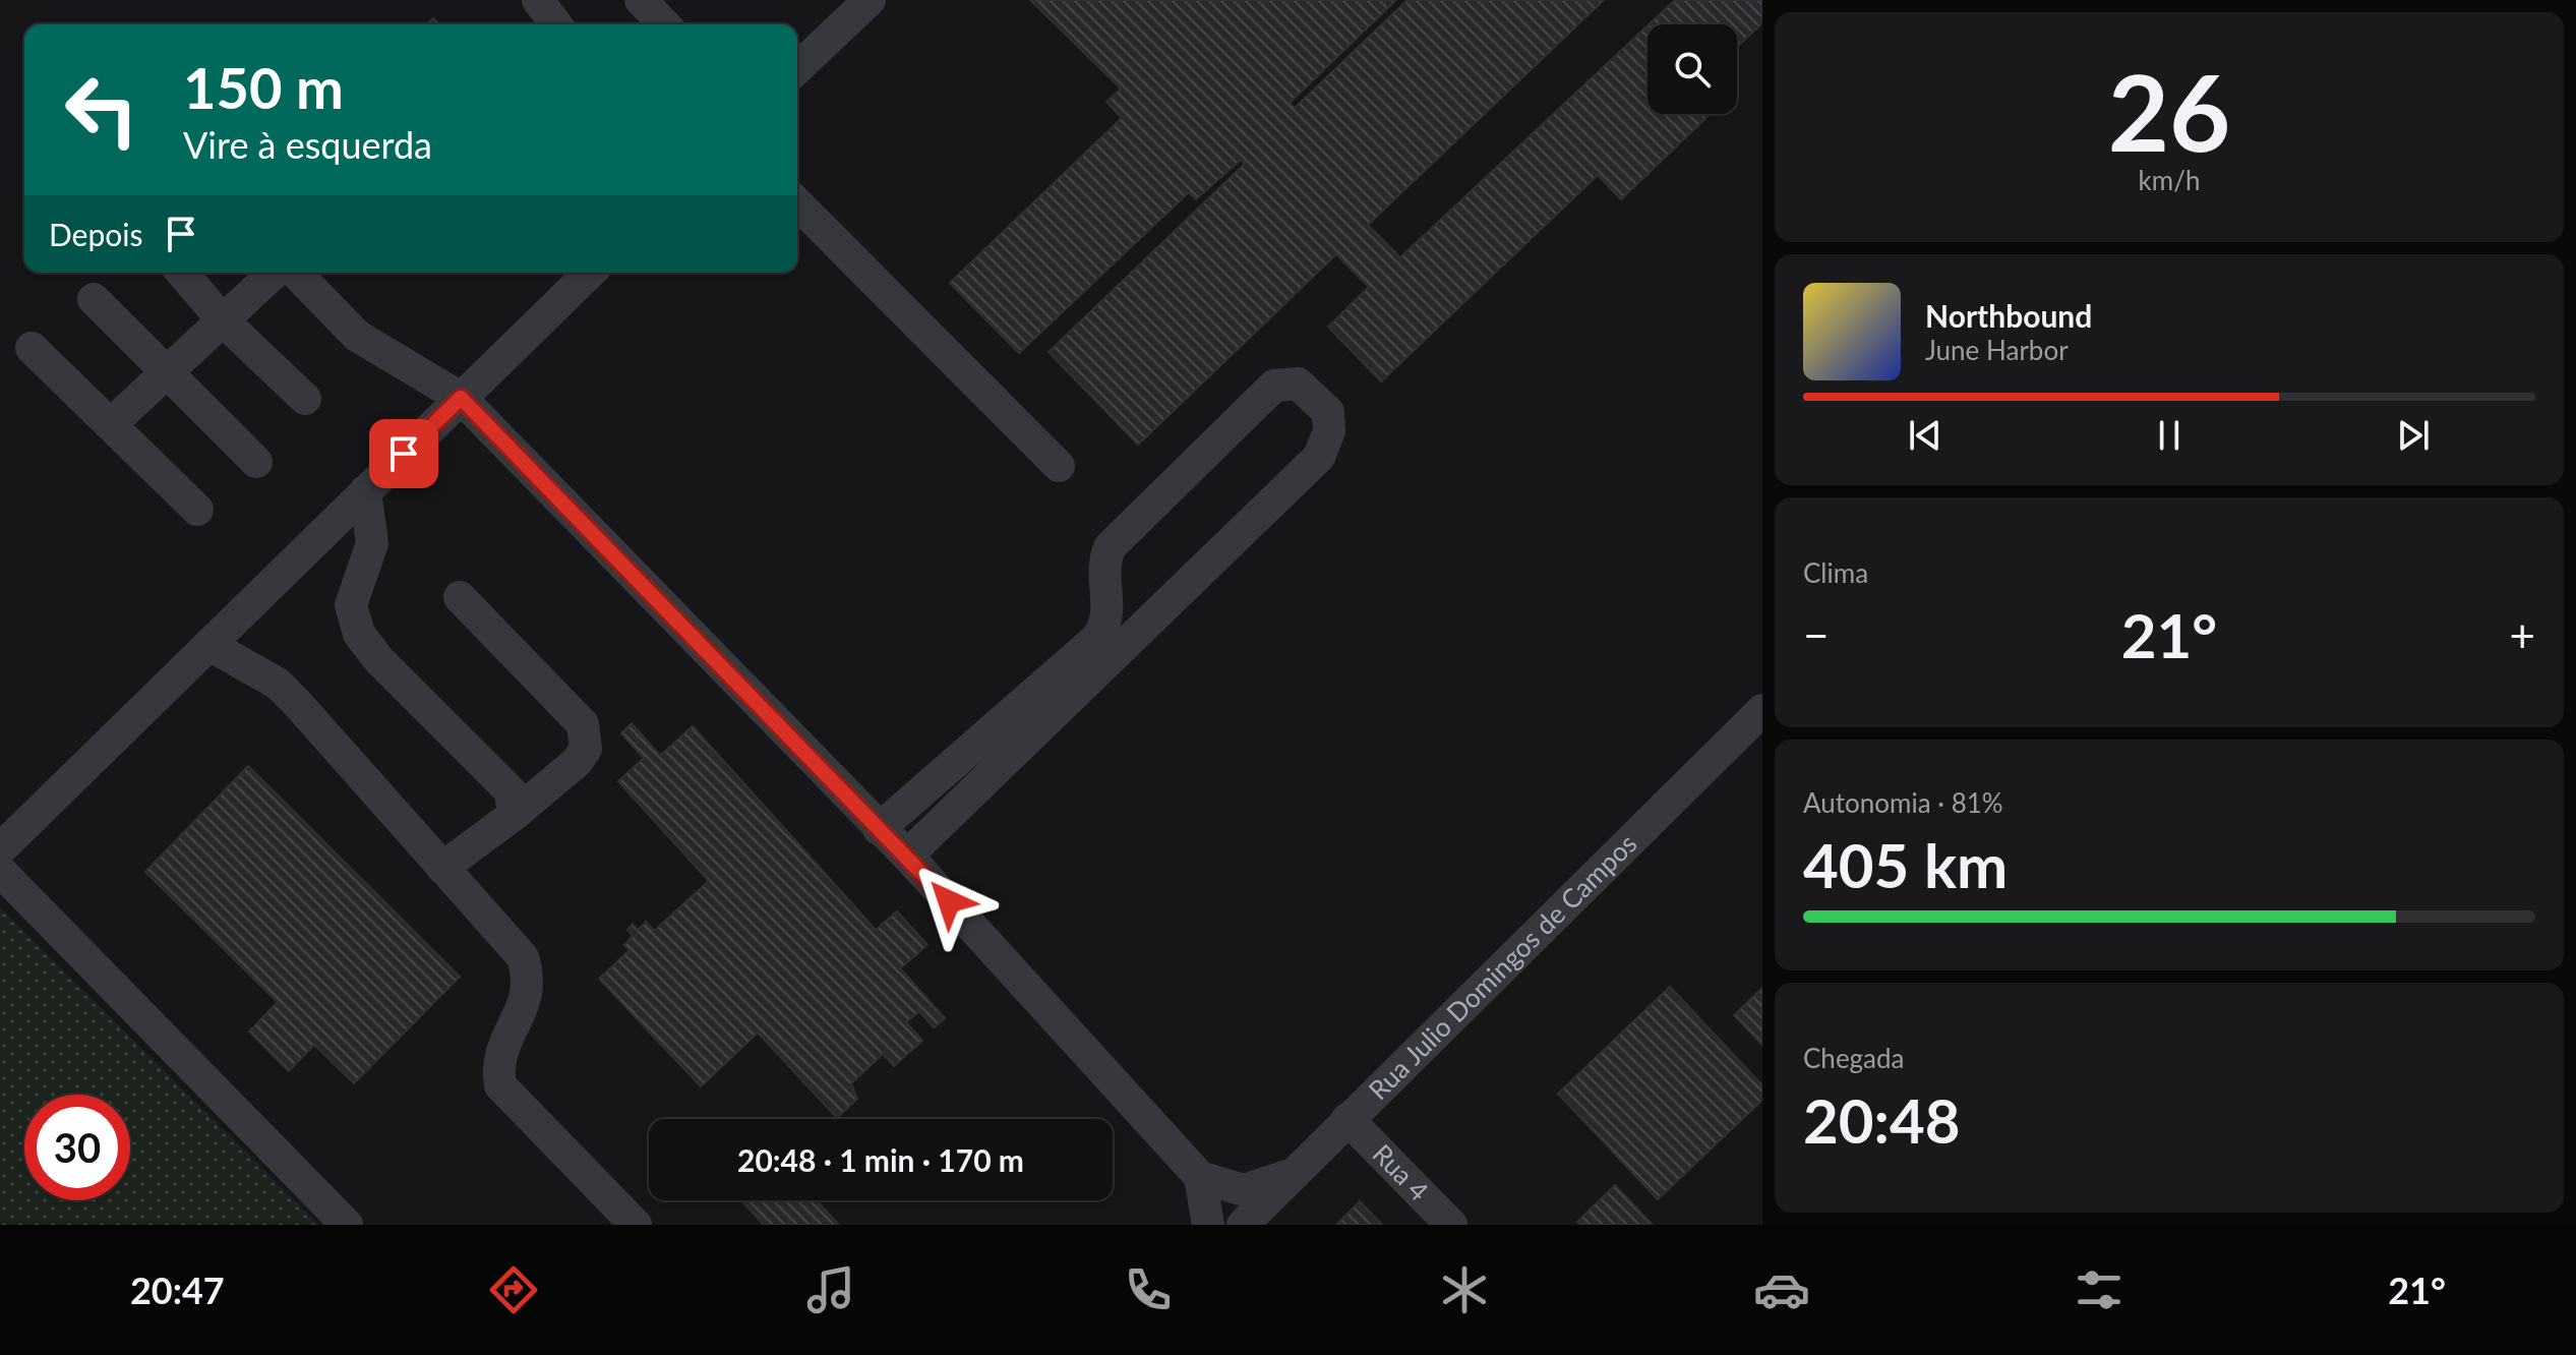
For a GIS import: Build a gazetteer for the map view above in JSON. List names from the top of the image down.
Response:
{
  "streets": {
    "street": ["Rua Julio Domingos de Campos", "Rua 4"]
  },
  "crossings": [
    ["Rua Julio Domingos de Campos", "Rua 4"]
  ],
  "page": {
    "tile": [
      ["26", "km/h"],
      "Clima",
      ["Autonomia · 81%", "405 km"],
      ["Chegada", "20:48"]
    ],
    "turn": ["150 m", "Vire à esquerda"],
    "then": "Depois",
    "song": ["Northbound", "June Harbor"],
    "heat": ["−", "21°", "+"],
    "limit": "30",
    "trip": "20:48 · 1 min · 170 m",
    "tabs": ["20:47", "21°"]
  }
}
